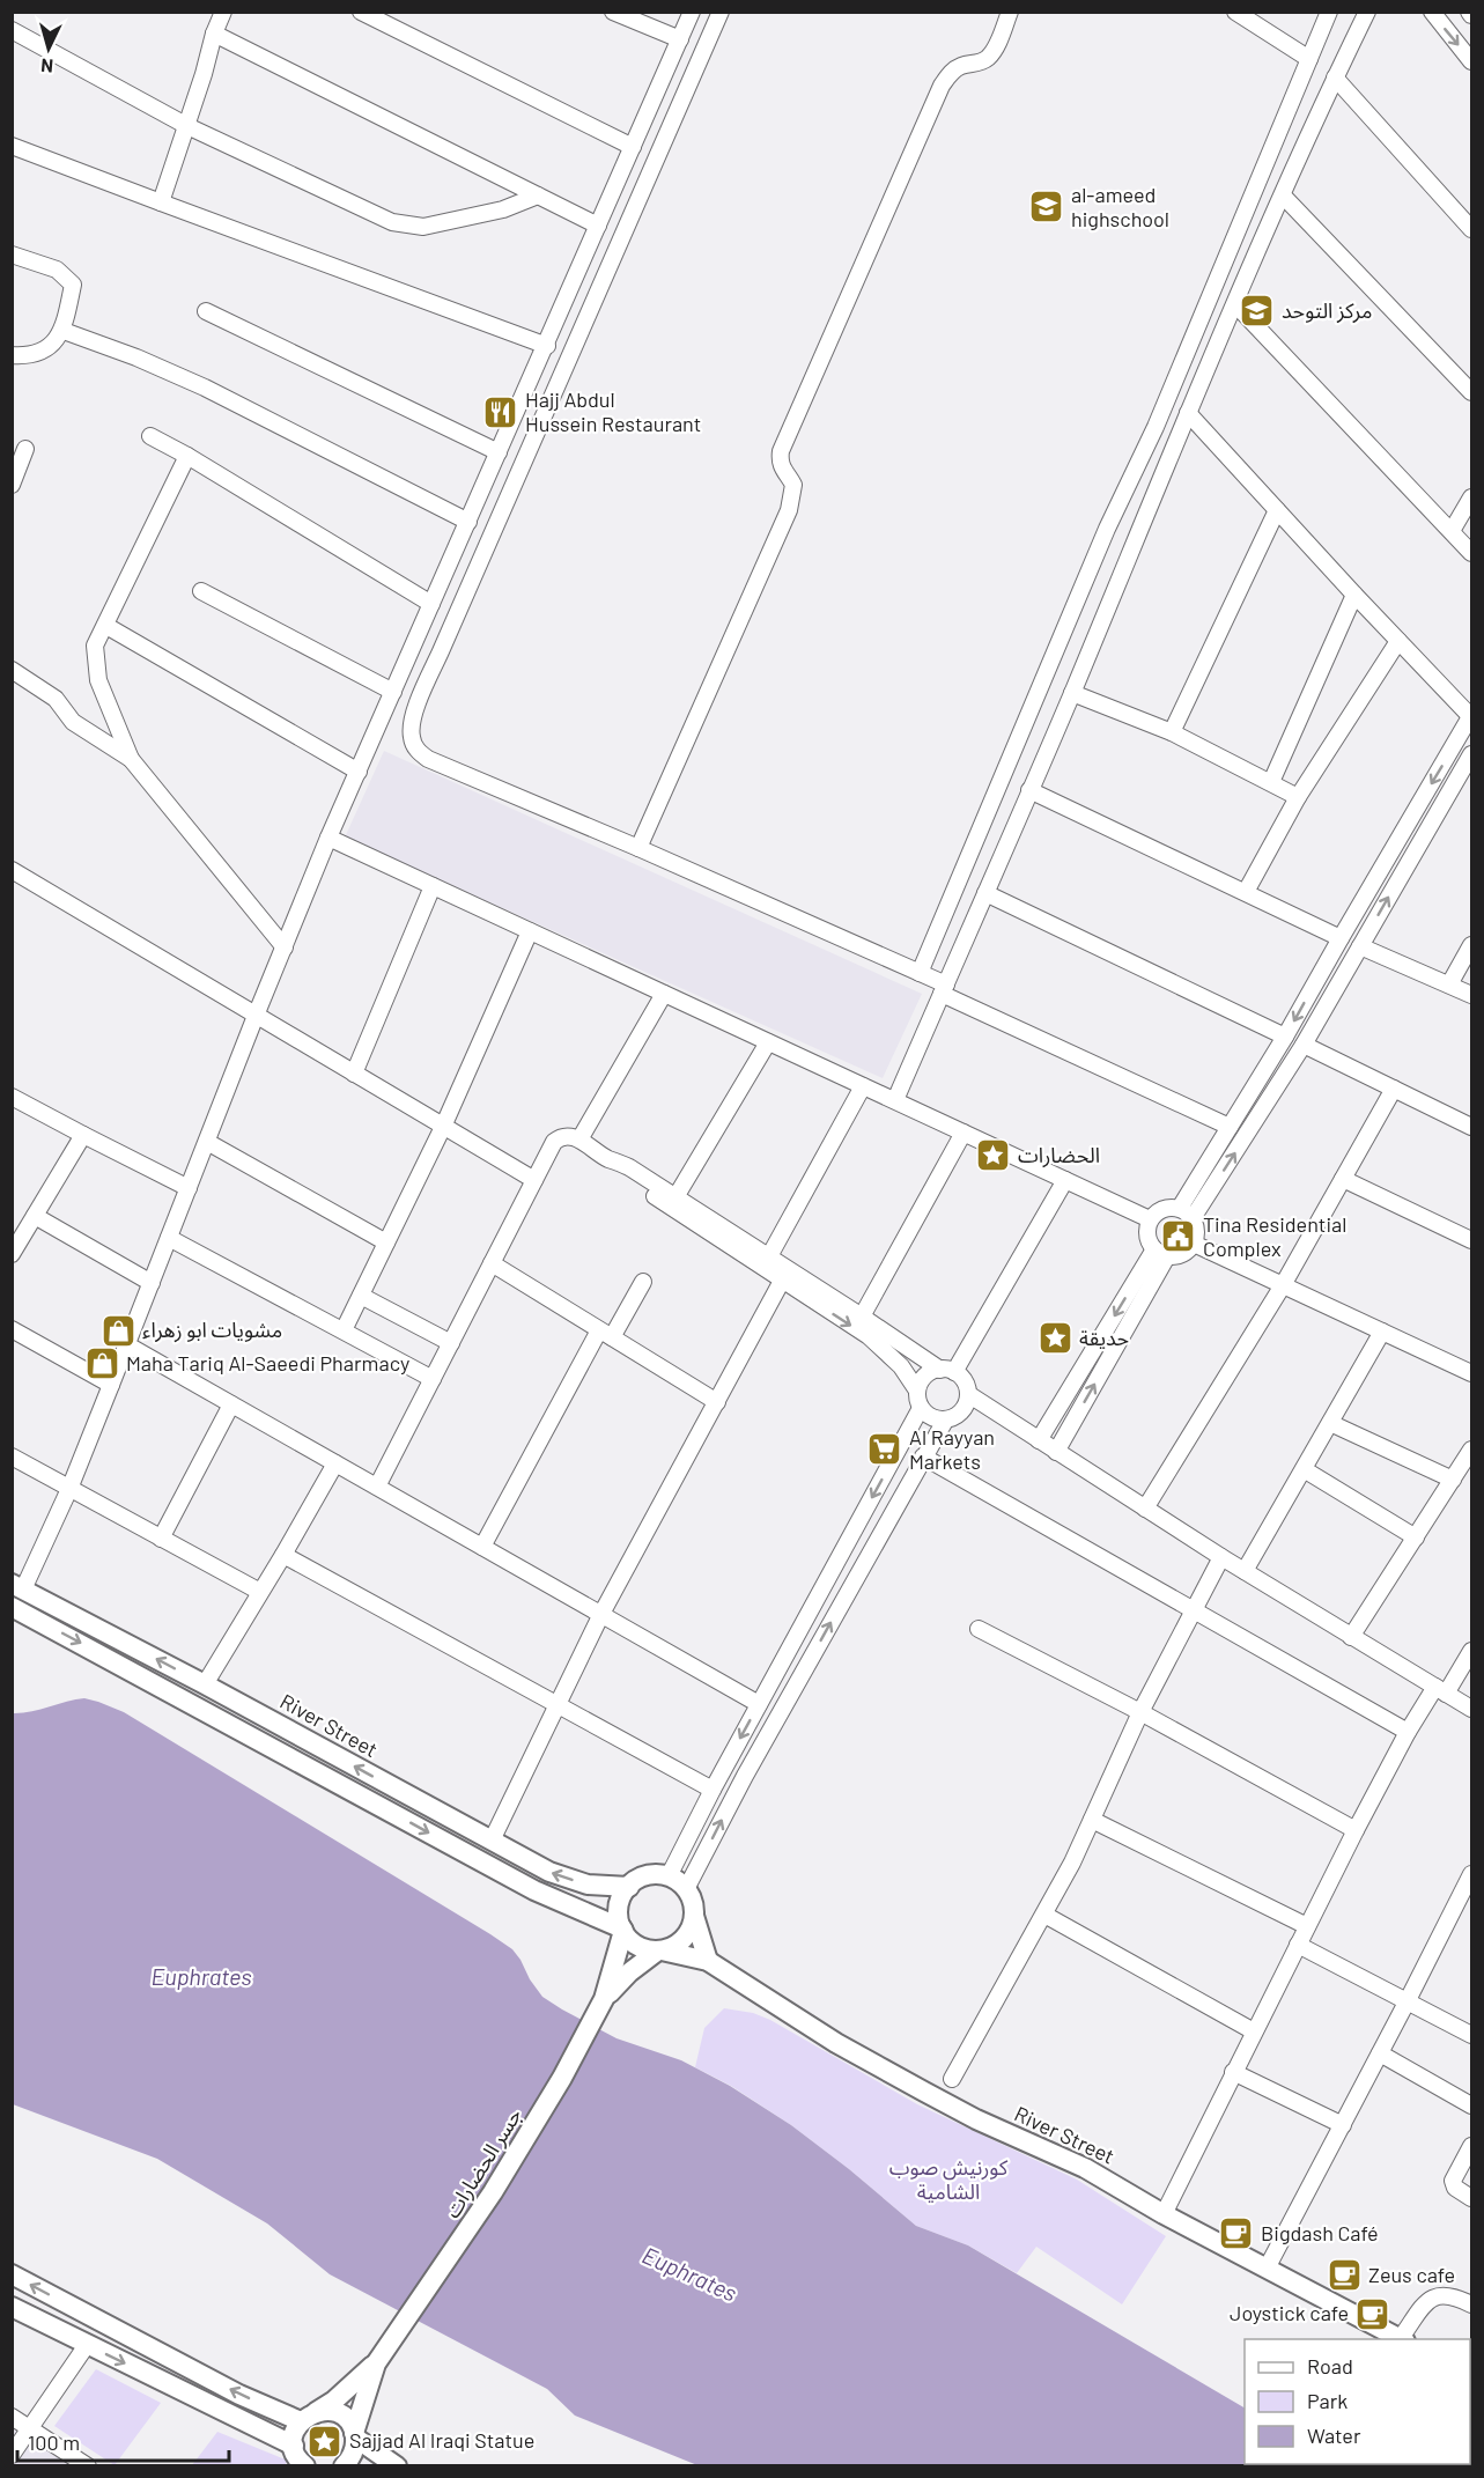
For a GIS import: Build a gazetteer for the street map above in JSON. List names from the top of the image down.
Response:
{
  "streets": {
    "main road": ["River Street", "جسر الحضارات"]
  },
  "water": ["Euphrates"],
  "parks": ["كورنيش صوب الشامية"],
  "places": {
    "school or university": ["al-ameed highschool", "مركز التوحد"],
    "restaurant": ["Hajj Abdul Hussein Restaurant"],
    "place": ["الحضارات", "حديقة", "Sajjad Al Iraqi Statue"],
    "public building": ["Tina Residential Complex"],
    "shop": ["مشويات ابو زهراء", "Maha Tariq Al-Saeedi Pharmacy"],
    "supermarket": ["Al Rayyan Markets"],
    "cafe": ["Bigdash Café", "Zeus cafe", "Joystick cafe"]
  },
  "legend": ["Road", "Park", "Water"],
  "scale_bar": "100 m",
  "north": "bottom"
}
